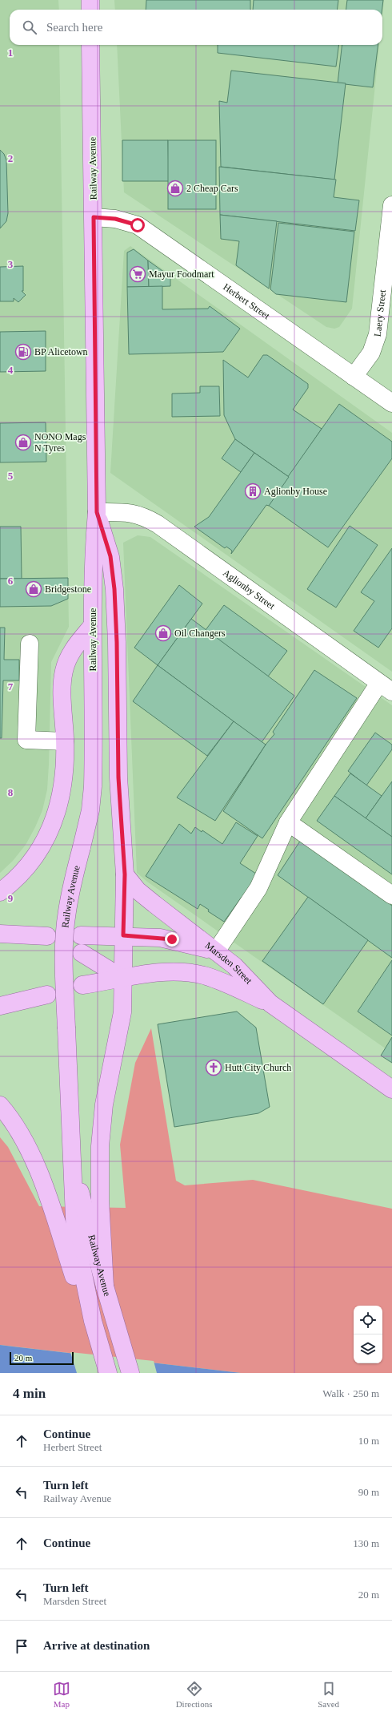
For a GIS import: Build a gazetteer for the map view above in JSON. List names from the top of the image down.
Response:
{
  "streets": {
    "main road": ["Railway Avenue", "Marsden Street"],
    "street": ["Herbert Street", "Laery Street", "Aglionby Street"]
  },
  "crossings": [
    ["Railway Avenue", "Herbert Street"],
    ["Railway Avenue", "Aglionby Street"],
    ["Herbert Street", "Laery Street"]
  ],
  "places": {
    "shop": [
      "2 Cheap Cars",
      "NONO Mags N Tyres",
      "Bridgestone",
      "Oil Changers"
    ],
    "supermarket": ["Mayur Foodmart"],
    "fuel station": ["BP Alicetown"],
    "building": ["Aglionby House"],
    "church": ["Hutt City Church"]
  },
  "scale_bar": "20 m",
  "page": {
    "search": "Search here",
    "scale": "20 m",
    "heading": ["4 min", "Walk · 250 m"],
    "list": [
      ["Continue", "Herbert Street", "10 m"],
      ["Turn left", "Railway Avenue", "90 m"],
      ["Continue", "130 m"],
      ["Turn left", "Marsden Street", "20 m"],
      "Arrive at destination"
    ],
    "nav": ["Map", "Directions", "Saved"]
  },
  "grid": {
    "rows": [
      "1",
      "2",
      "3",
      "4",
      "5",
      "6",
      "7",
      "8",
      "9"
    ]
  }
}
